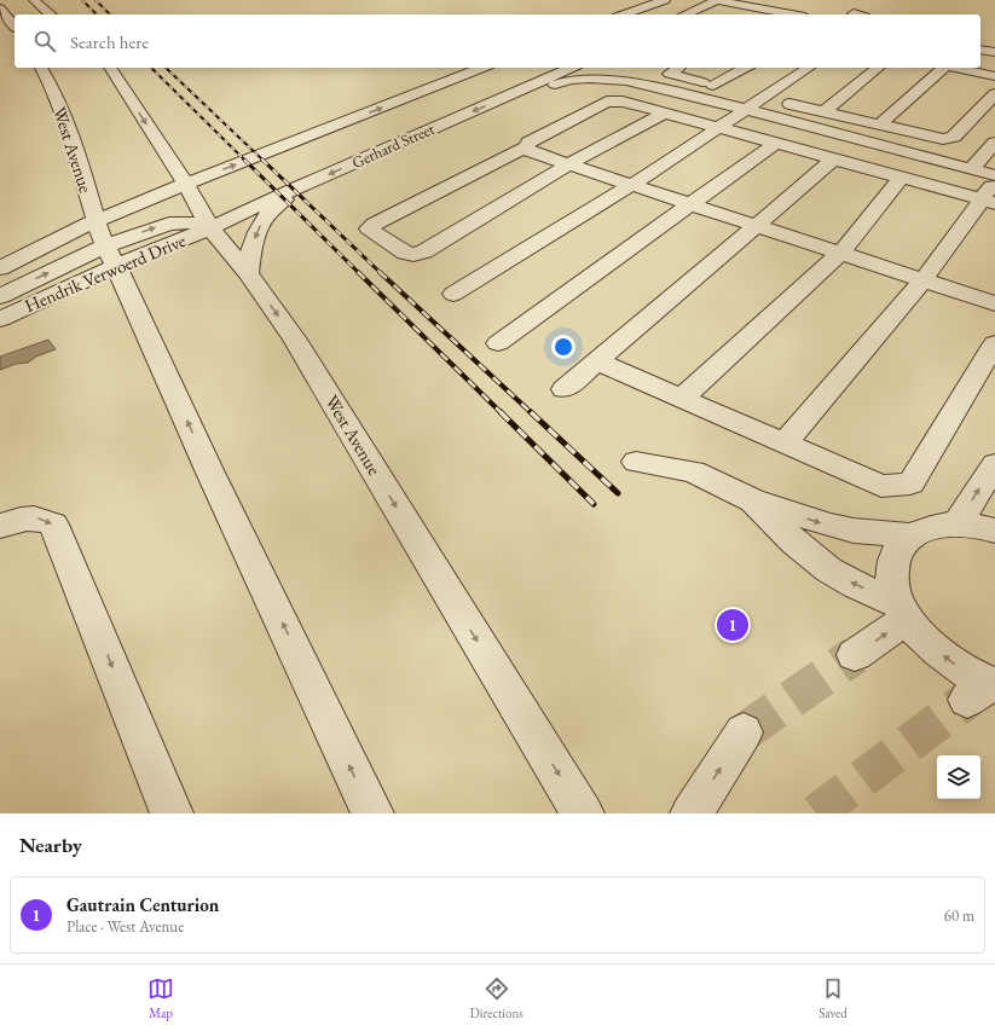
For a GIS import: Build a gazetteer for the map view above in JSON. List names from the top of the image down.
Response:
{
  "streets": {
    "street": ["Gerhard Street", "West Avenue", "Hendrik Verwoerd Drive"]
  },
  "crossings": [
    ["Gerhard Street", "West Avenue"],
    ["Gerhard Street", "Hendrik Verwoerd Drive"],
    ["West Avenue", "Hendrik Verwoerd Drive"]
  ],
  "page": {
    "search": "Search here",
    "pins": "1",
    "heading": "Nearby",
    "list": [
      {
        "mark": "1",
        "name": "Gautrain Centurion",
        "note": "Place · West Avenue",
        "value": "60 m"
      }
    ],
    "nav": ["Map", "Directions", "Saved"]
  }
}
